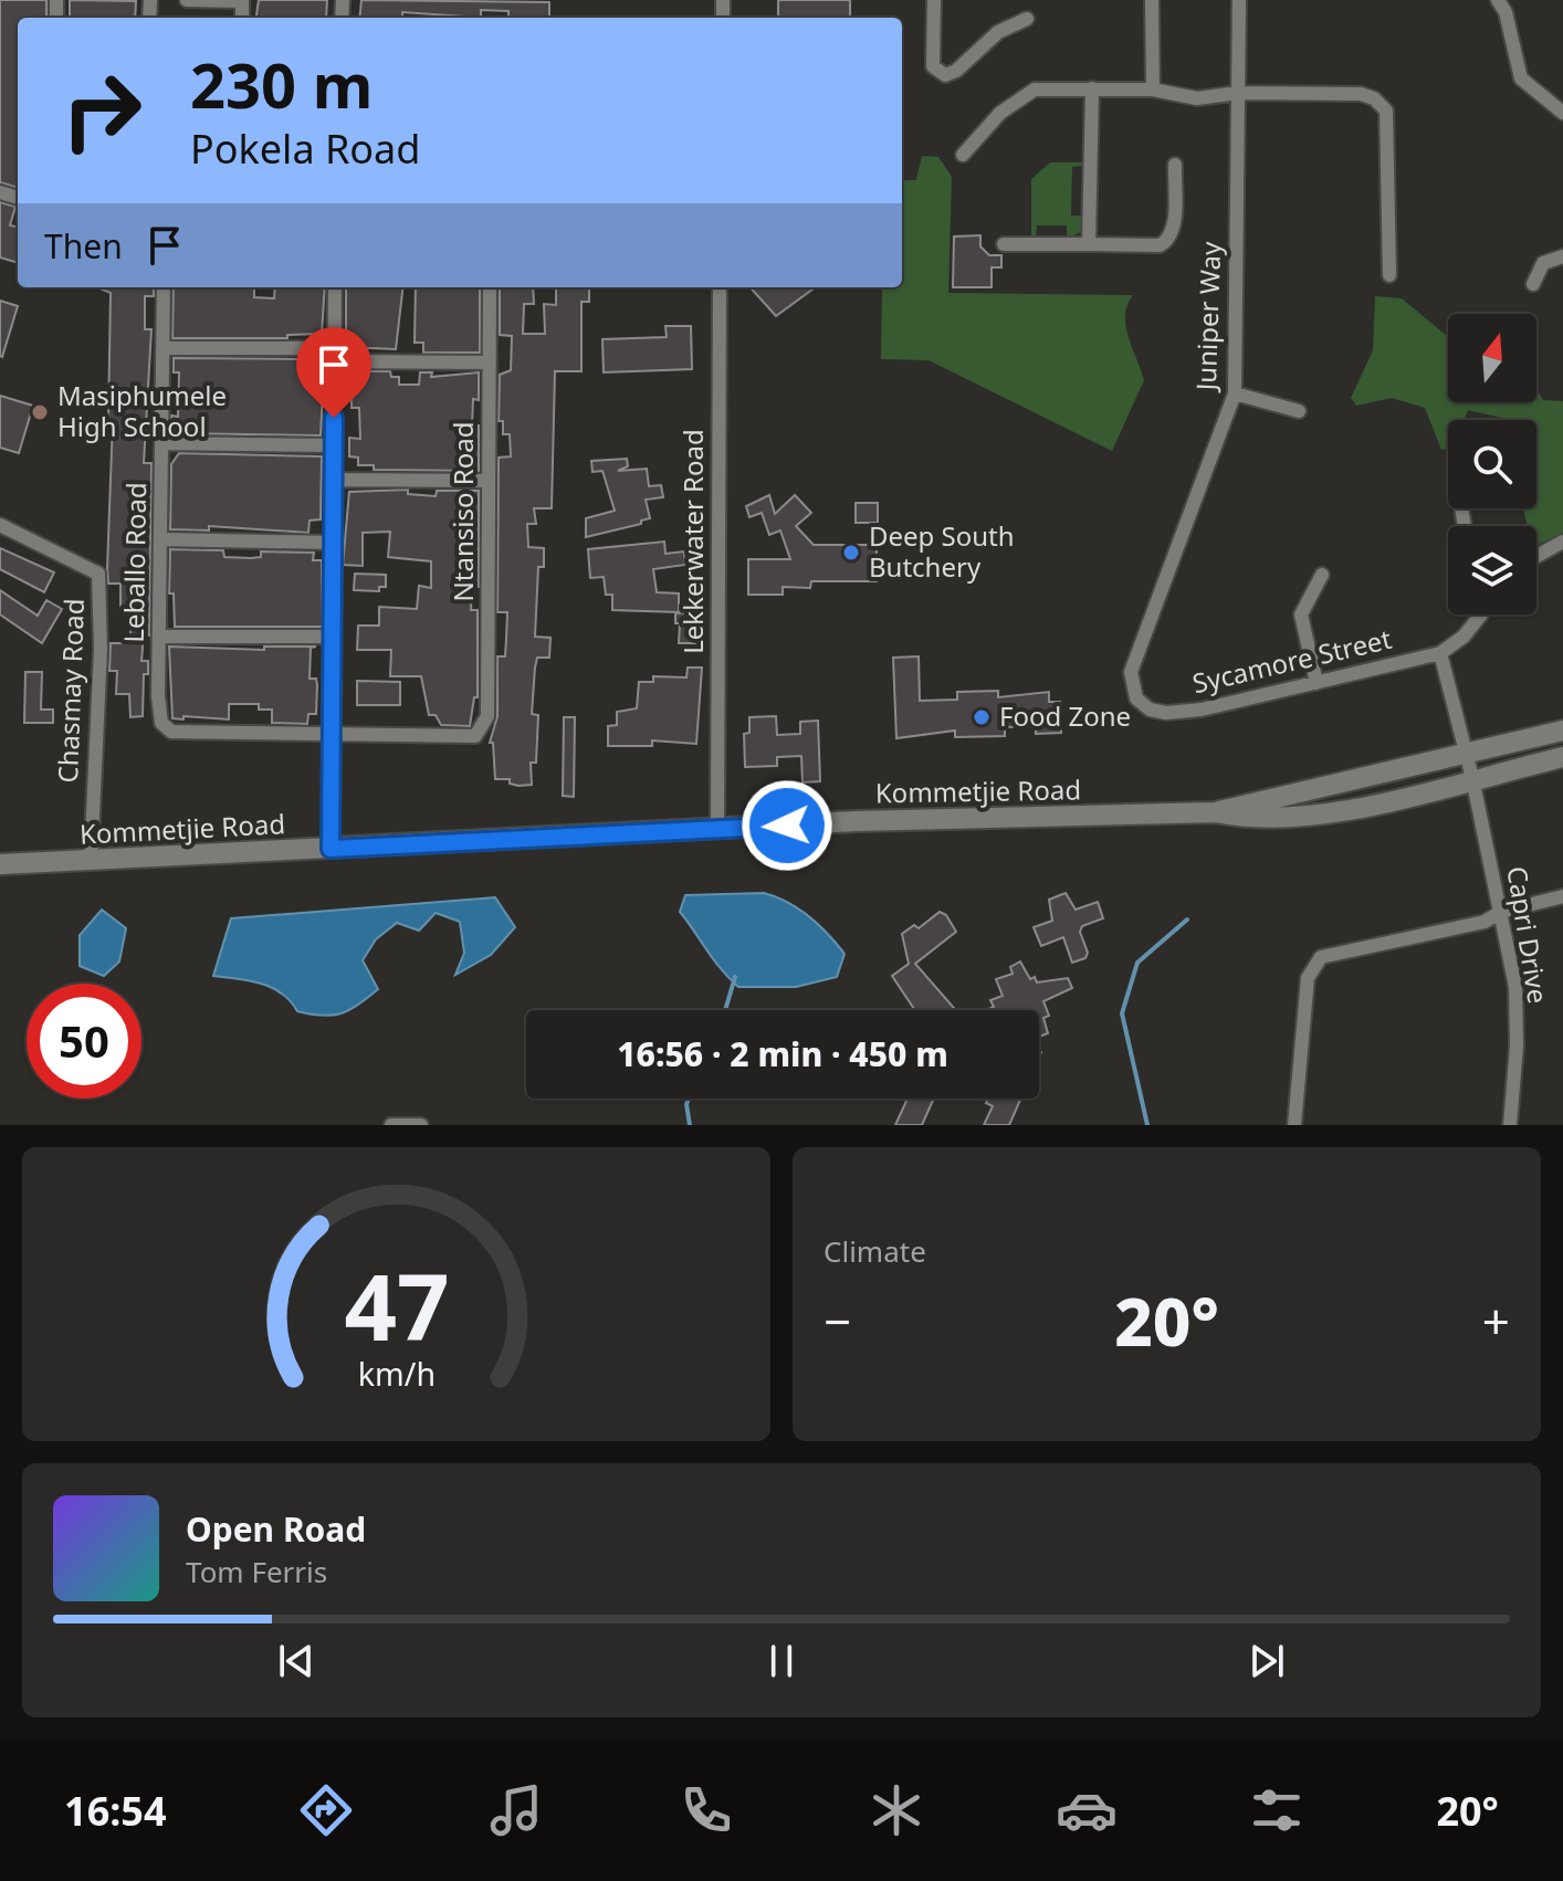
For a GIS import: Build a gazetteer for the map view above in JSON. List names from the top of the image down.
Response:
{
  "streets": {
    "main road": ["Kommetjie Road"],
    "street": [
      "Juniper Way",
      "Ntansiso Road",
      "Lekkerwater Road",
      "Leballo Road",
      "Sycamore Street",
      "Chasmay Road",
      "Capri Drive"
    ]
  },
  "crossings": [
    ["Juniper Way", "Sycamore Street"],
    ["Ntansiso Road", "Leballo Road"],
    ["Lekkerwater Road", "Kommetjie Road"],
    ["Sycamore Street", "Capri Drive"],
    ["Chasmay Road", "Kommetjie Road"],
    ["Kommetjie Road", "Capri Drive"]
  ],
  "places": ["Masiphumele High School", "Deep South Butchery", "Food Zone"],
  "north": "top",
  "page": {
    "turn": ["230 m", "Pokela Road"],
    "then": "Then",
    "limit": "50",
    "trip": "16:56 · 2 min · 450 m",
    "tile": "Climate",
    "heat": ["−", "20°", "+"],
    "song": ["Open Road", "Tom Ferris"],
    "tabs": ["16:54", "20°"],
    "gauge": ["47", "km/h"]
  }
}
